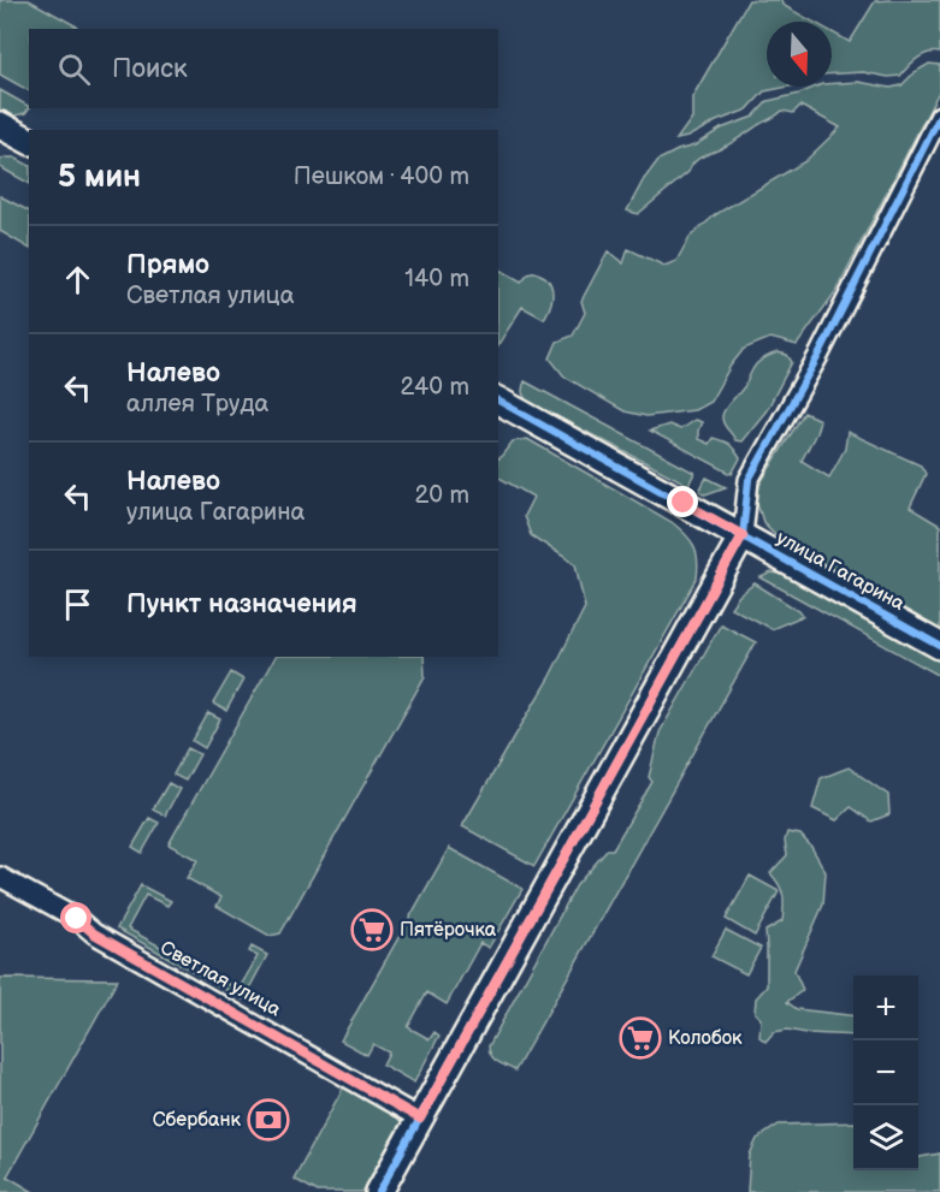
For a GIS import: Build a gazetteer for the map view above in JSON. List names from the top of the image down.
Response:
{
  "streets": {
    "street": ["улица Гагарина", "Светлая улица"]
  },
  "places": {
    "supermarket": ["Пятёрочка", "Колобок"],
    "bank": ["Сбербанк"]
  },
  "north": "bottom",
  "page": {
    "search": "Поиск",
    "heading": ["5 мин", "Пешком · 400 m"],
    "list": [
      ["Прямо", "Светлая улица", "140 m"],
      ["Налево", "аллея Труда", "240 m"],
      ["Налево", "улица Гагарина", "20 m"],
      "Пункт назначения"
    ],
    "map_buttons": ["+", "−"]
  }
}
